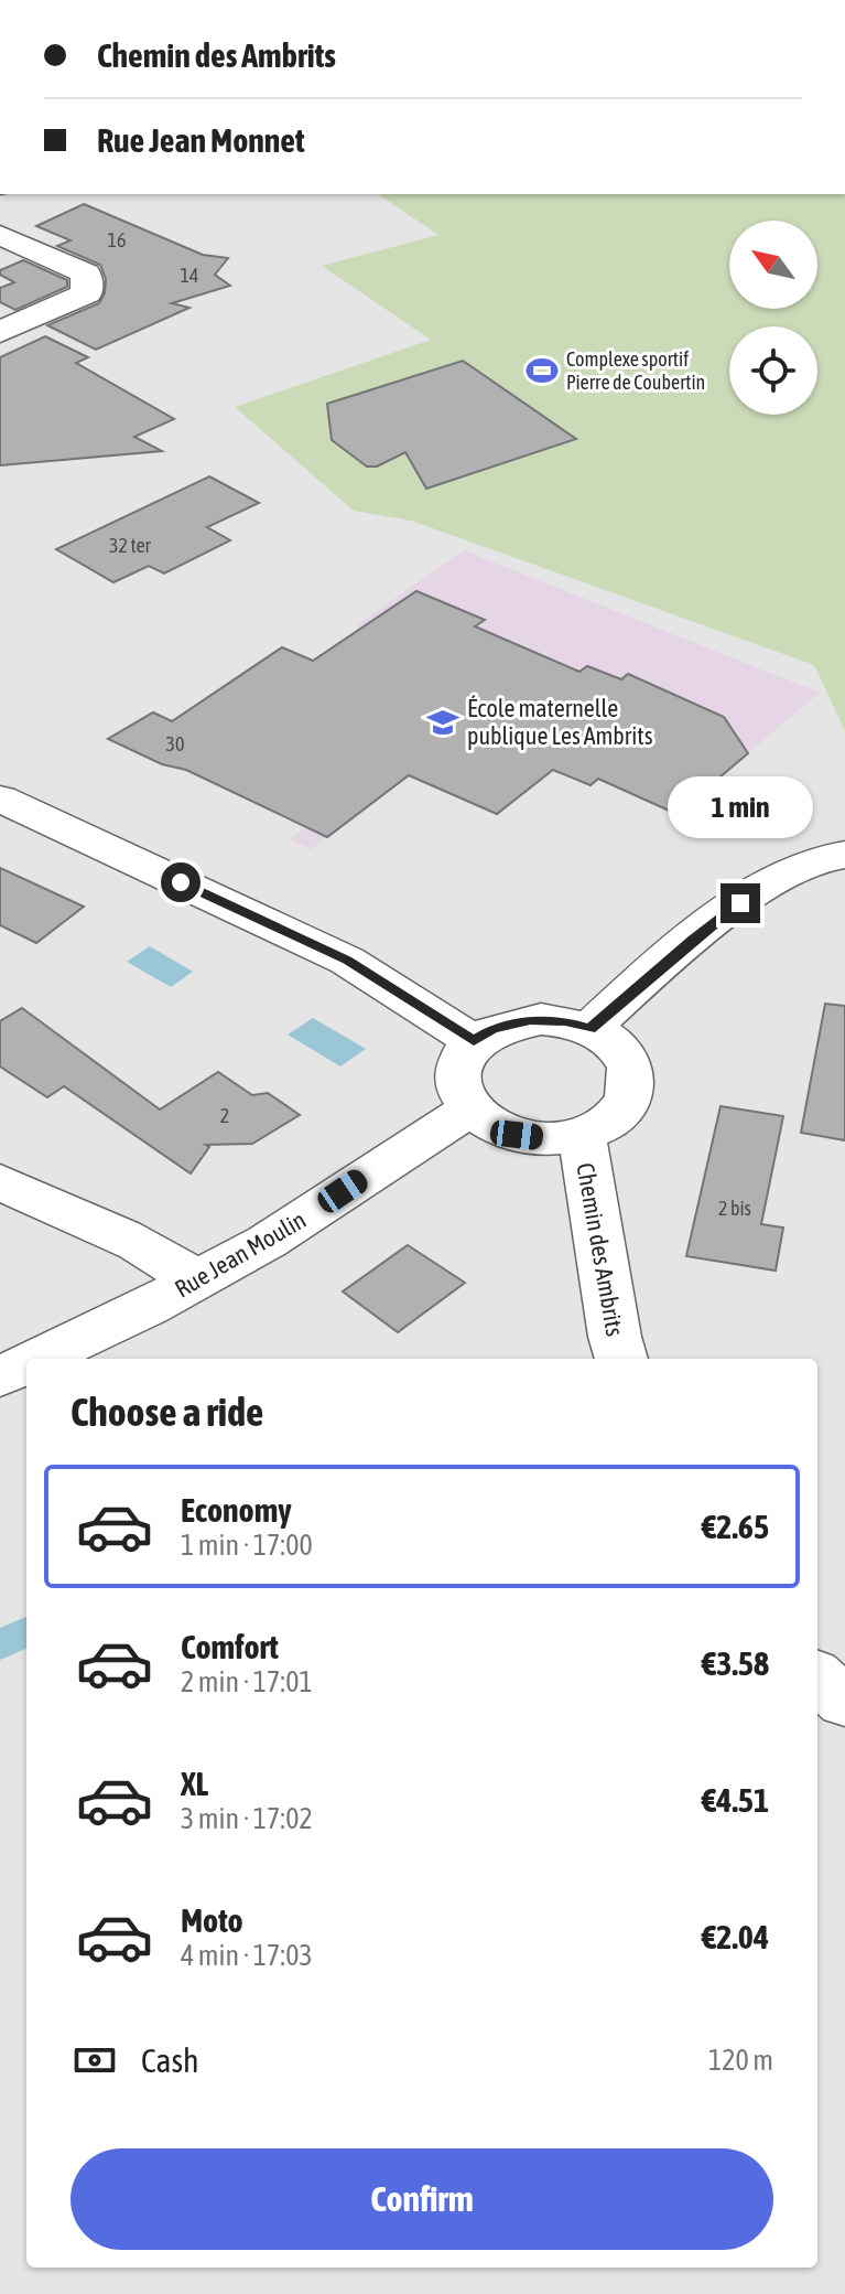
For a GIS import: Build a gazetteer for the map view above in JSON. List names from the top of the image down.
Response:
{
  "streets": {
    "street": ["Chemin des Ambrits", "Rue Jean Moulin"]
  },
  "crossings": [
    ["Chemin des Ambrits", "Rue Jean Moulin"]
  ],
  "places": {
    "sports": ["Complexe sportif Pierre de Coubertin"],
    "school or university": ["École maternelle publique Les Ambrits"]
  },
  "house_numbers": [
    "16",
    "14",
    "32 ter",
    "30",
    "2",
    "2 bis"
  ],
  "north": "top left",
  "page": {
    "banner": ["Chemin des Ambrits", "Rue Jean Monnet"],
    "bubble": "1 min",
    "heading": "Choose a ride",
    "list": [
      {
        "name": "Economy",
        "note": "1 min · 17:00",
        "value": "€2.65"
      },
      {
        "name": "Comfort",
        "note": "2 min · 17:01",
        "value": "€3.58"
      },
      {
        "name": "XL",
        "note": "3 min · 17:02",
        "value": "€4.51"
      },
      {
        "name": "Moto",
        "note": "4 min · 17:03",
        "value": "€2.04"
      }
    ],
    "pay": ["Cash", "120 m"],
    "buttons": "Confirm"
  }
}
